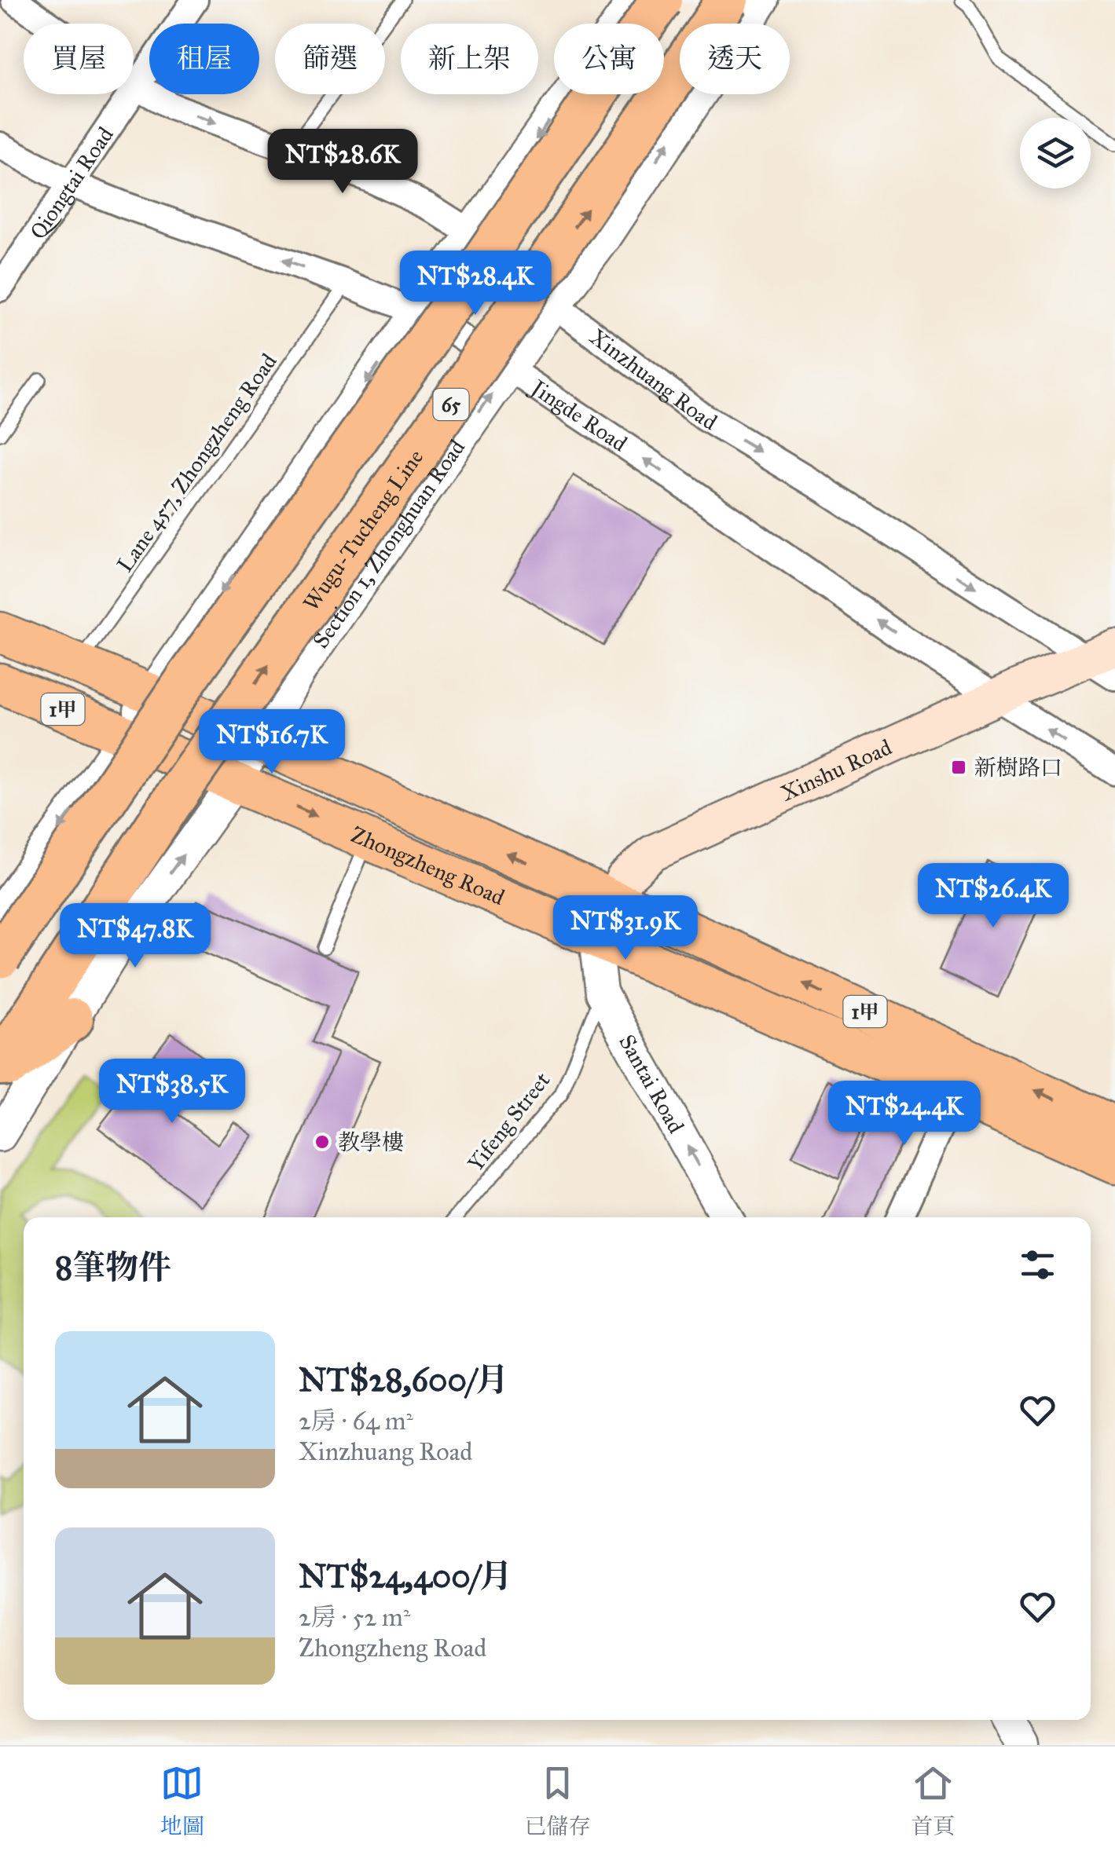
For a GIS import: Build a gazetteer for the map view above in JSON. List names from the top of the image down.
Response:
{
  "streets": {
    "highway": ["65", "Wugu-Tucheng Line"],
    "main road": ["1甲", "Xinshu Road", "Zhongzheng Road"],
    "street": [
      "Qiongtai Road",
      "Xinzhuang Road",
      "Jingde Road",
      "Section 1, Zhonghuan Road",
      "Santai Road"
    ],
    "lane": ["Lane 457, Zhongzheng Road", "Yifeng Street"]
  },
  "crossings": [
    ["Qiongtai Road", "Xinzhuang Road"],
    ["Qiongtai Road", "Jingde Road"],
    ["Xinzhuang Road", "Section 1, Zhonghuan Road"],
    ["Xinzhuang Road", "Xinshu Road"],
    ["Jingde Road", "Lane 457, Zhongzheng Road"],
    ["Jingde Road", "Section 1, Zhonghuan Road"],
    ["Jingde Road", "Xinshu Road"],
    ["Lane 457, Zhongzheng Road", "Zhongzheng Road"],
    ["Wugu-Tucheng Line", "Section 1, Zhonghuan Road"],
    ["Section 1, Zhonghuan Road", "Zhongzheng Road"],
    ["Xinshu Road", "Zhongzheng Road"],
    ["Xinshu Road", "Santai Road"],
    ["Zhongzheng Road", "Santai Road"],
    ["Santai Road", "Yifeng Street"]
  ],
  "one_way": ["Xinzhuang Road", "Jingde Road", "Santai Road"],
  "places": {
    "transit": ["新樹路口"],
    "other": ["教學樓"]
  },
  "page": {
    "chip": [
      "買屋",
      "租屋",
      "篩選",
      "新上架",
      "公寓",
      "透天"
    ],
    "price": [
      "NT$28.6K",
      "NT$28.4K",
      "NT$16.7K",
      "NT$26.4K",
      "NT$31.9K",
      "NT$47.8K",
      "NT$38.5K",
      "NT$24.4K"
    ],
    "heading": "8筆物件",
    "list": [
      {
        "name": "NT$28,600/月",
        "note": "2房 · 64 m² · Xinzhuang Road"
      },
      {
        "name": "NT$24,400/月",
        "note": "2房 · 52 m² · Zhongzheng Road"
      }
    ],
    "tabs": ["地圖", "已儲存", "首頁"]
  }
}
